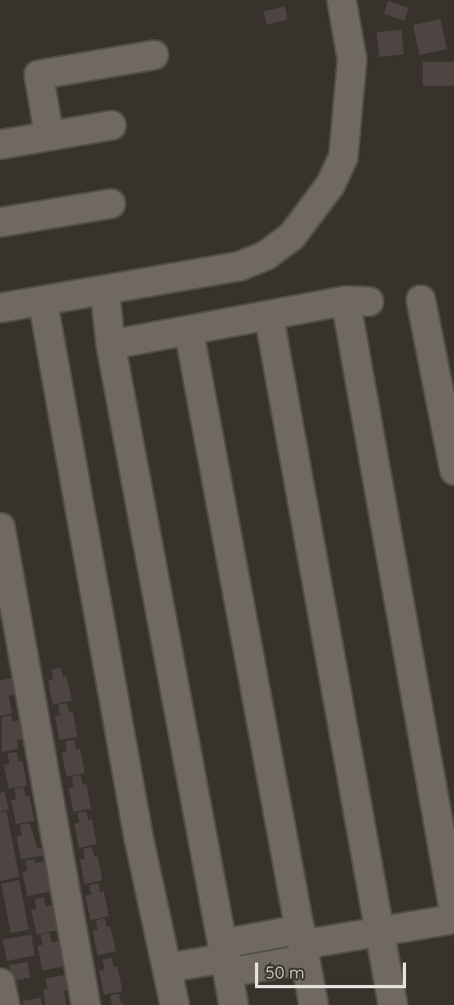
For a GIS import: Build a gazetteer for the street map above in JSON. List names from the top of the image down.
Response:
{
  "scale_bar": "50 m"
}
